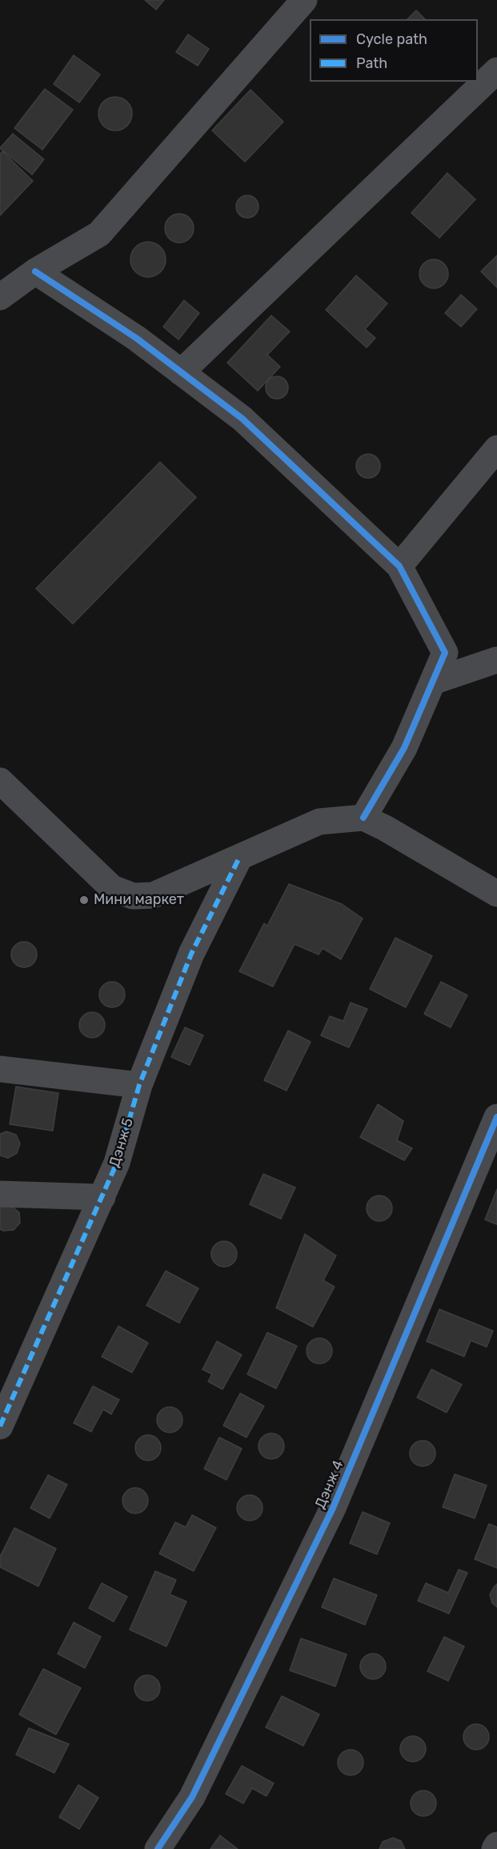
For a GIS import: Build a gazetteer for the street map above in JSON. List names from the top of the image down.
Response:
{
  "streets": {
    "street": ["Дэнж 5", "Дэнж 4"]
  },
  "places": ["Мини маркет"],
  "legend": ["Cycle path", "Path"]
}
